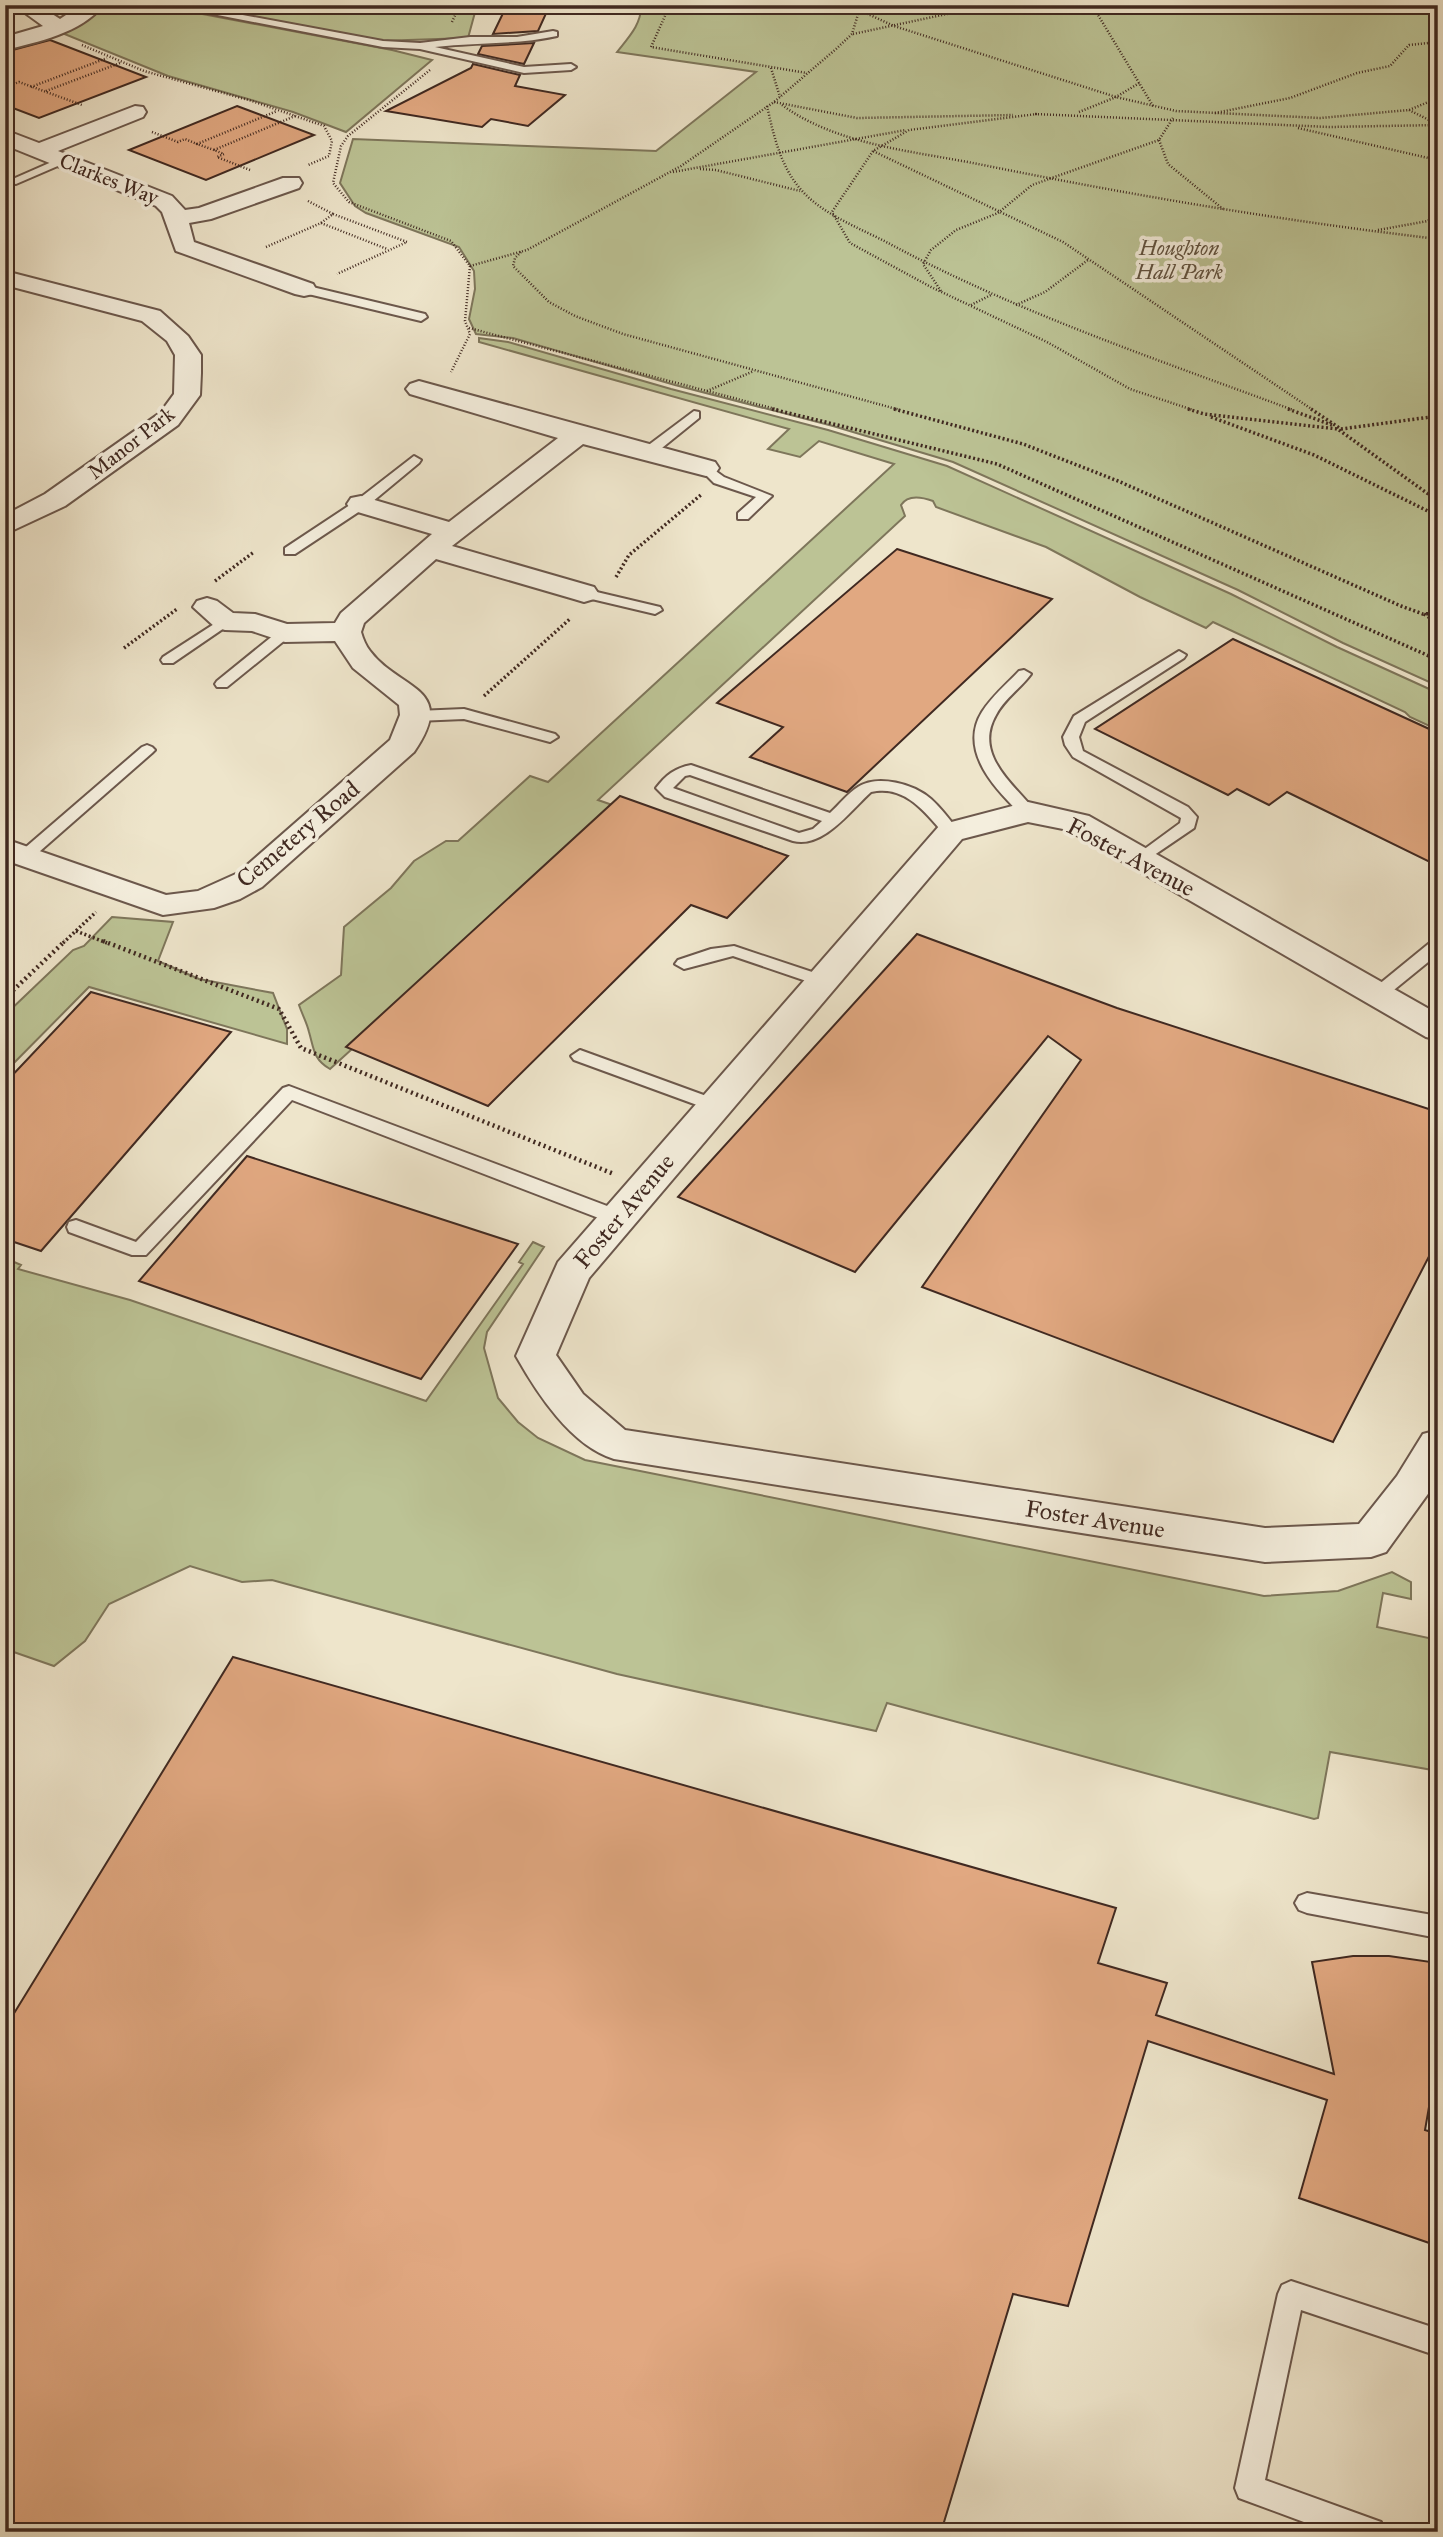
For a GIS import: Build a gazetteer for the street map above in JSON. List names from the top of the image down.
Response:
{
  "streets": {
    "street": [
      "Clarkes Way",
      "Manor Park",
      "Cemetery Road",
      "Foster Avenue"
    ]
  },
  "parks": ["Houghton Hall Park"]
}
